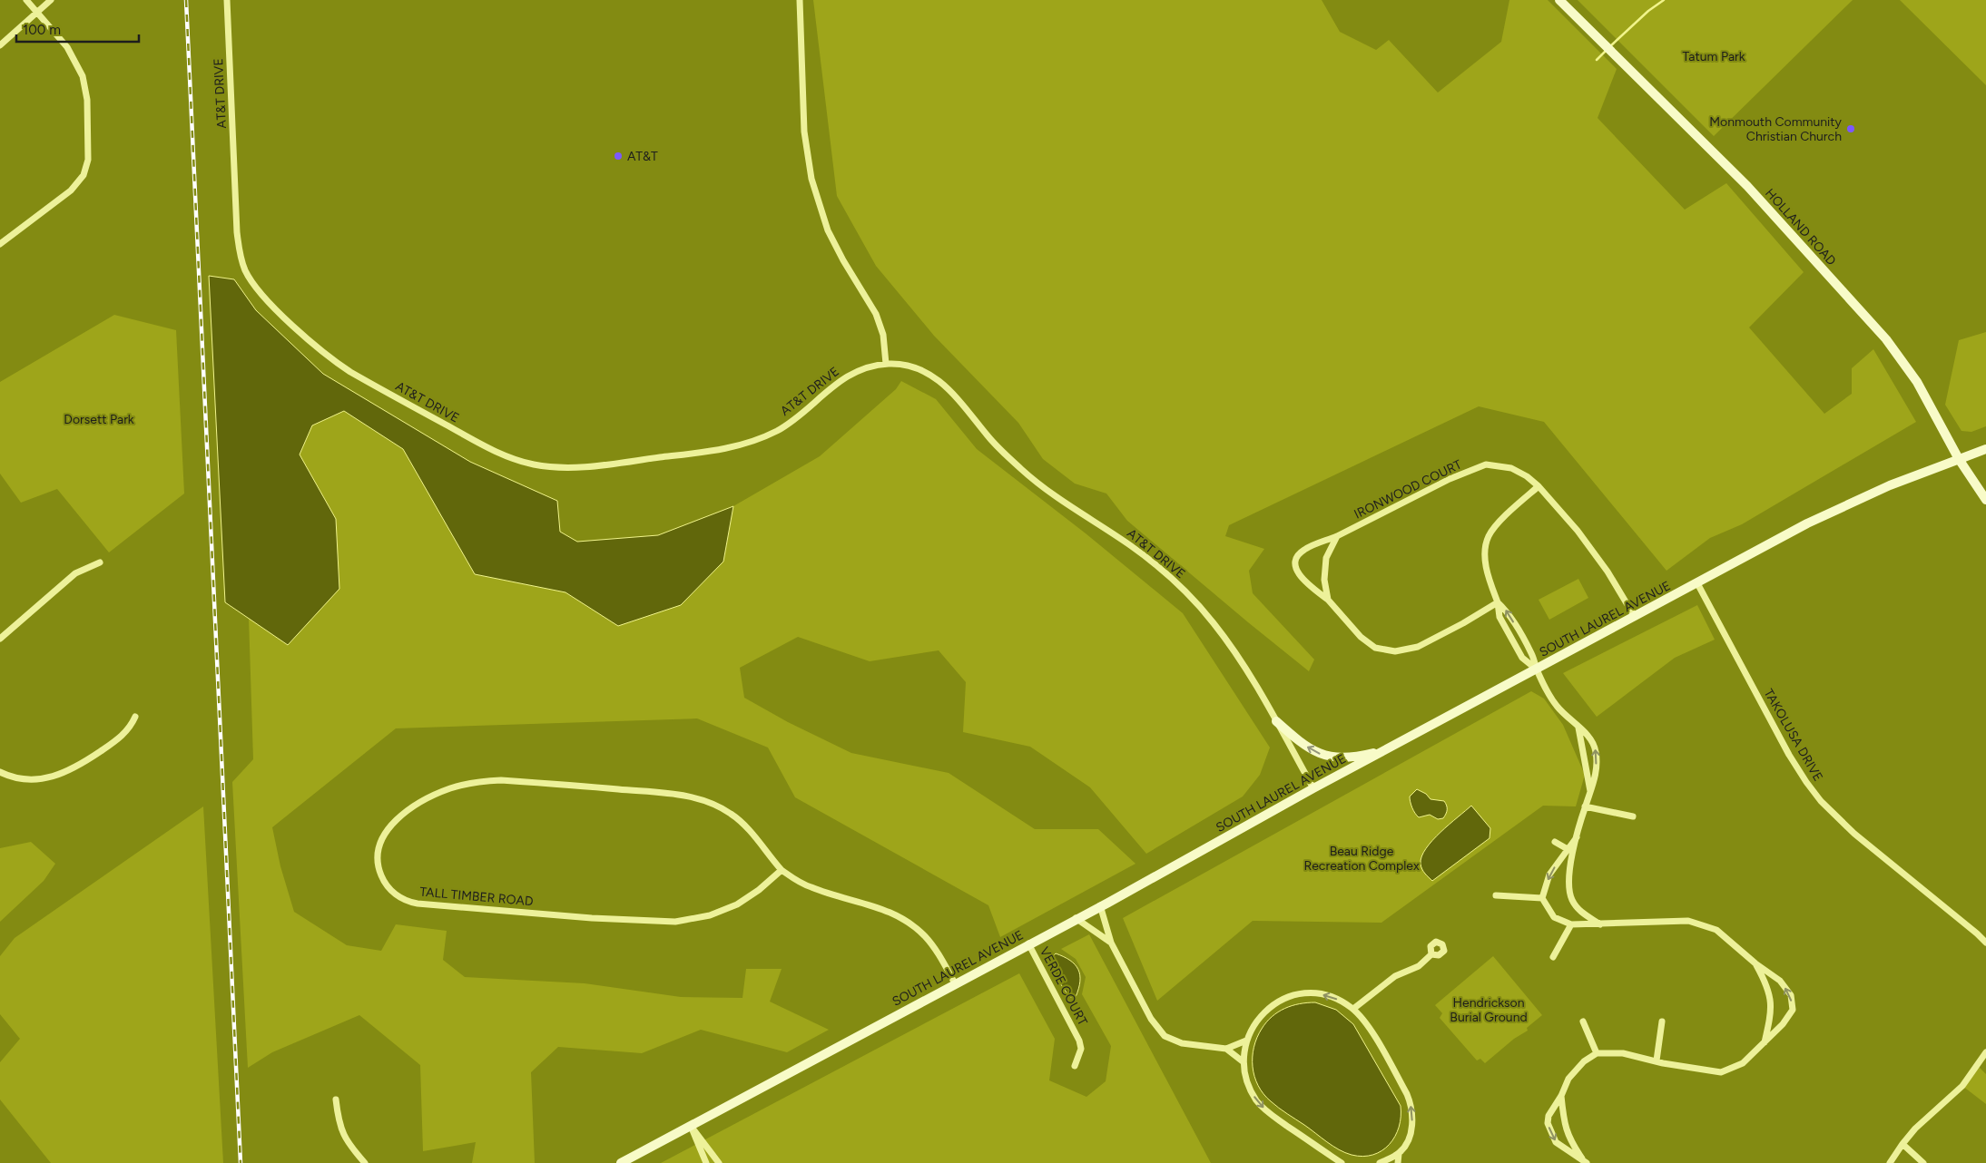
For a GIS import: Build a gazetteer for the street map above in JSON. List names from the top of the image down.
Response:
{
  "streets": {
    "main road": ["HOLLAND ROAD", "SOUTH LAUREL AVENUE"],
    "street": [
      "AT&T DRIVE",
      "IRONWOOD COURT",
      "TAKOLUSA DRIVE",
      "TALL TIMBER ROAD",
      "VERDE COURT"
    ]
  },
  "crossings": [
    ["AT&T DRIVE", "SOUTH LAUREL AVENUE"],
    ["HOLLAND ROAD", "SOUTH LAUREL AVENUE"],
    ["IRONWOOD COURT", "SOUTH LAUREL AVENUE"],
    ["SOUTH LAUREL AVENUE", "TAKOLUSA DRIVE"],
    ["SOUTH LAUREL AVENUE", "TALL TIMBER ROAD"],
    ["SOUTH LAUREL AVENUE", "VERDE COURT"]
  ],
  "parks": [
    "Tatum Park",
    "Dorsett Park",
    "Beau Ridge Recreation Complex",
    "Hendrickson Burial Ground"
  ],
  "places": ["Monmouth Community Christian Church", "AT&T"],
  "scale_bar": "100 m"
}
